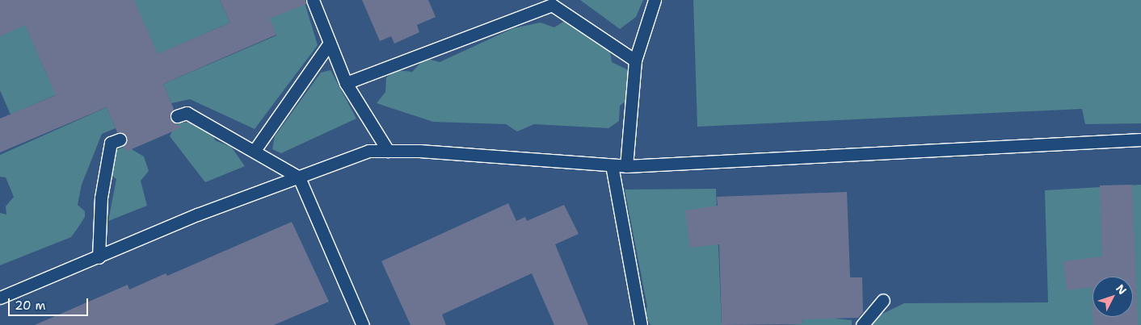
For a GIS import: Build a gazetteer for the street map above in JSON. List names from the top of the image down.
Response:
{
  "scale_bar": "20 m",
  "north": "top right"
}
